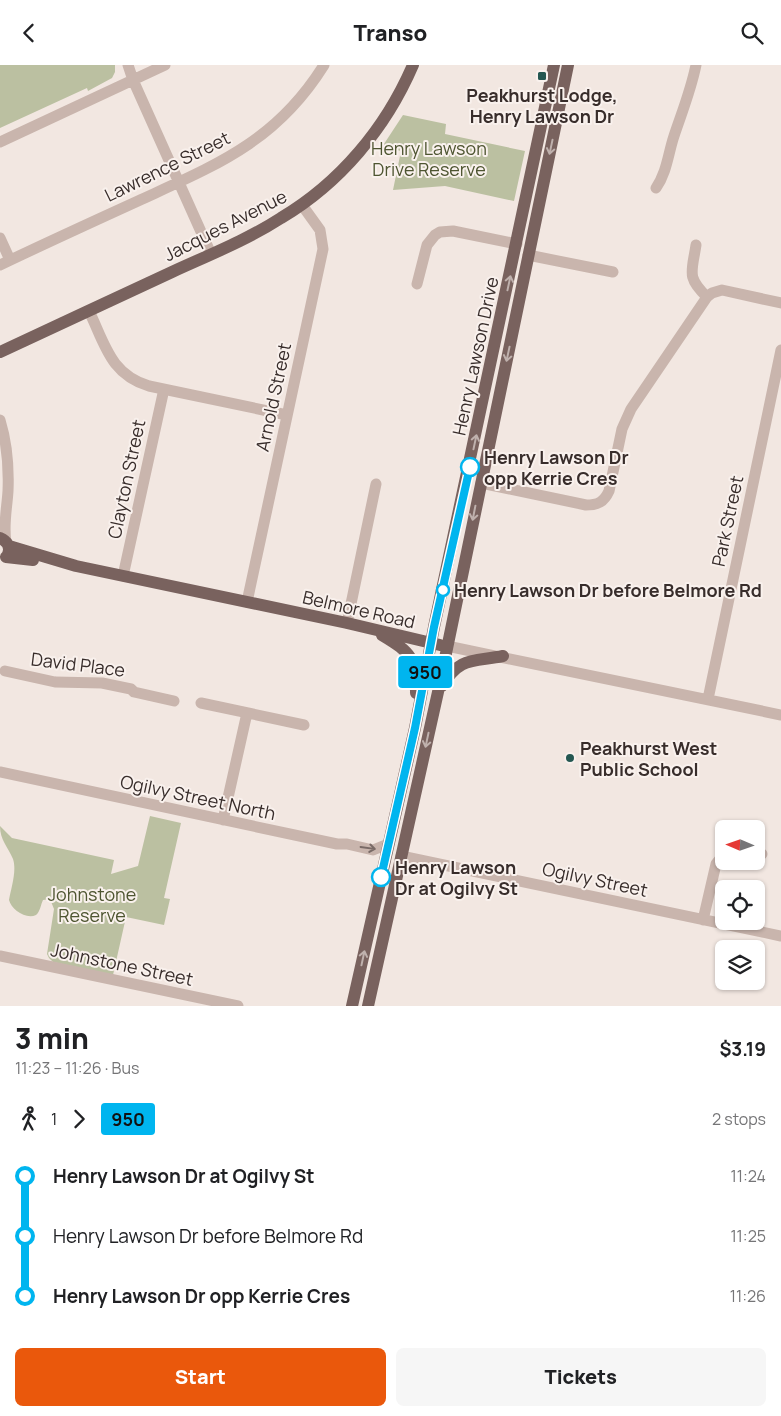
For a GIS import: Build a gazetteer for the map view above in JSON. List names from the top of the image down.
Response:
{
  "streets": {
    "main road": ["Jacques Avenue", "Henry Lawson Drive", "Belmore Road"],
    "street": [
      "Lawrence Street",
      "Arnold Street",
      "Clayton Street",
      "Park Street",
      "David Place",
      "Ogilvy Street North",
      "Ogilvy Street",
      "Johnstone Street"
    ]
  },
  "crossings": [
    ["Jacques Avenue", "Arnold Street"],
    ["Henry Lawson Drive", "Belmore Road"],
    ["Henry Lawson Drive", "Ogilvy Street North"],
    ["Henry Lawson Drive", "Ogilvy Street"],
    ["Arnold Street", "Belmore Road"],
    ["Clayton Street", "Belmore Road"],
    ["Park Street", "Belmore Road"]
  ],
  "one_way": ["Ogilvy Street North"],
  "parks": ["Henry Lawson Drive Reserve", "Johnstone Reserve"],
  "places": {
    "transit": ["Peakhurst Lodge, Henry Lawson Dr"],
    "other": [
      "Henry Lawson Dr opp Kerrie Cres",
      "Henry Lawson Dr before Belmore Rd",
      "Peakhurst West Public School",
      "Henry Lawson Dr at Ogilvy St"
    ]
  },
  "lines": ["bus line 950"],
  "north": "left",
  "page": {
    "header": "Transo",
    "on_map": "950",
    "heading": ["3 min", "11:23 – 11:26 · Bus", "$3.19"],
    "legs": ["1", "950", "2 stops"],
    "list": [
      {
        "name": "Henry Lawson Dr at Ogilvy St",
        "value": "11:24"
      },
      {
        "name": "Henry Lawson Dr before Belmore Rd",
        "value": "11:25"
      },
      {
        "name": "Henry Lawson Dr opp Kerrie Cres",
        "value": "11:26"
      }
    ],
    "buttons": ["Start", "Tickets"]
  }
}
